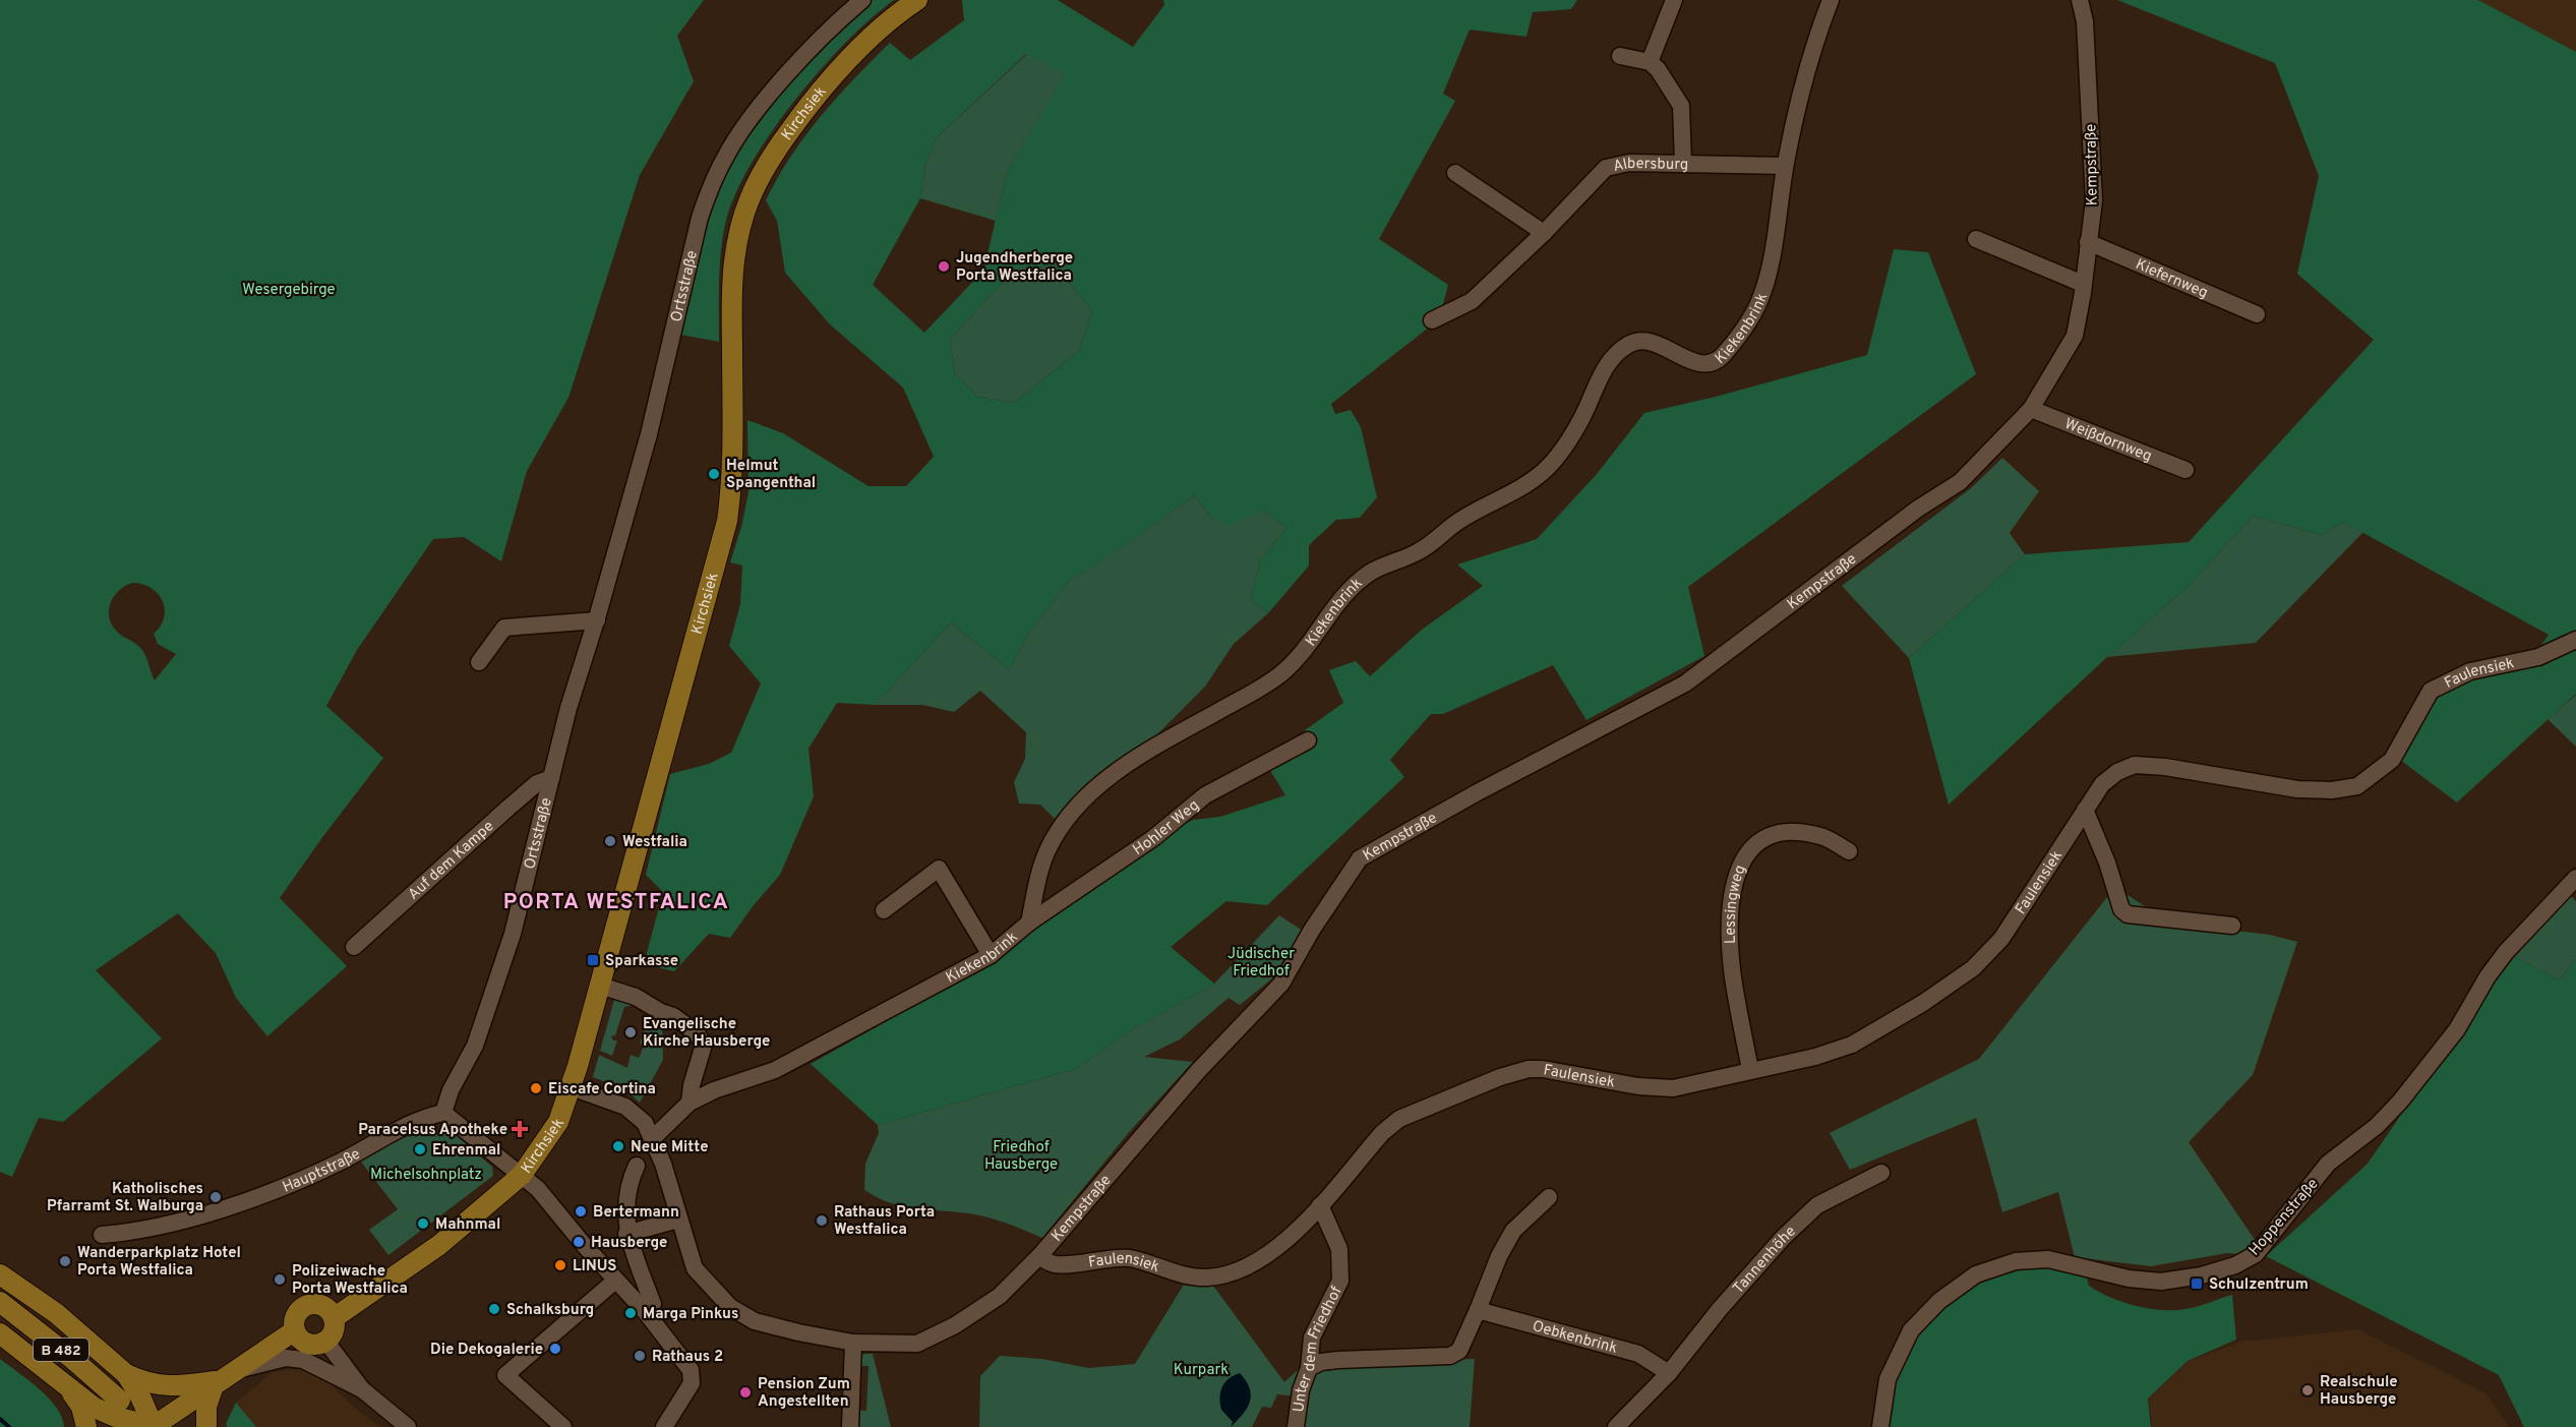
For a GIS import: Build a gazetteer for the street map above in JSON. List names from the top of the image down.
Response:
{
  "streets": {
    "main road": ["Kirchsiek", "B 482"],
    "street": [
      "Kempstraße",
      "Albersburg",
      "Kiefernweg",
      "Ortsstraße",
      "Kiekenbrink",
      "Weißdornweg",
      "Faulensiek",
      "Hohler Weg",
      "Auf dem Kampe",
      "Lessingweg",
      "Hauptstraße",
      "Hoppenstraße",
      "Tannenhöhe",
      "Oebkenbrink",
      "Unter dem Friedhof"
    ]
  },
  "crossings": [
    ["Kirchsiek", "Kempstraße"],
    ["Kempstraße", "Kiefernweg"],
    ["Kempstraße", "Kiekenbrink"],
    ["Kempstraße", "Weißdornweg"],
    ["Kempstraße", "Faulensiek"],
    ["Albersburg", "Kiekenbrink"],
    ["Ortsstraße", "Auf dem Kampe"],
    ["Ortsstraße", "Hauptstraße"],
    ["Kiekenbrink", "Hohler Weg"],
    ["Faulensiek", "Lessingweg"],
    ["Faulensiek", "Unter dem Friedhof"],
    ["Tannenhöhe", "Oebkenbrink"]
  ],
  "districts": ["PORTA WESTFALICA"],
  "parks": [
    "Wesergebirge",
    "Jüdischer Friedhof",
    "Friedhof Hausberge",
    "Michelsohnplatz",
    "Kurpark"
  ],
  "places": {
    "other": [
      "Jugendherberge Porta Westfalica",
      "Helmut Spangenthal",
      "Westfalia",
      "Evangelische Kirche Hausberge",
      "Eiscafe Cortina",
      "Neue Mitte",
      "Ehrenmal",
      "Katholisches Pfarramt St. Walburga",
      "Bertermann",
      "Rathaus Porta Westfalica",
      "Mahnmal",
      "Hausberge",
      "Wanderparkplatz Hotel Porta Westfalica",
      "LINUS",
      "Polizeiwache Porta Westfalica",
      "Schalksburg",
      "Marga Pinkus",
      "Die Dekogalerie",
      "Rathaus 2",
      "Realschule Hausberge",
      "Pension Zum Angestellten"
    ],
    "transit": ["Sparkasse", "Schulzentrum"],
    "health": ["Paracelsus Apotheke"]
  }
}
